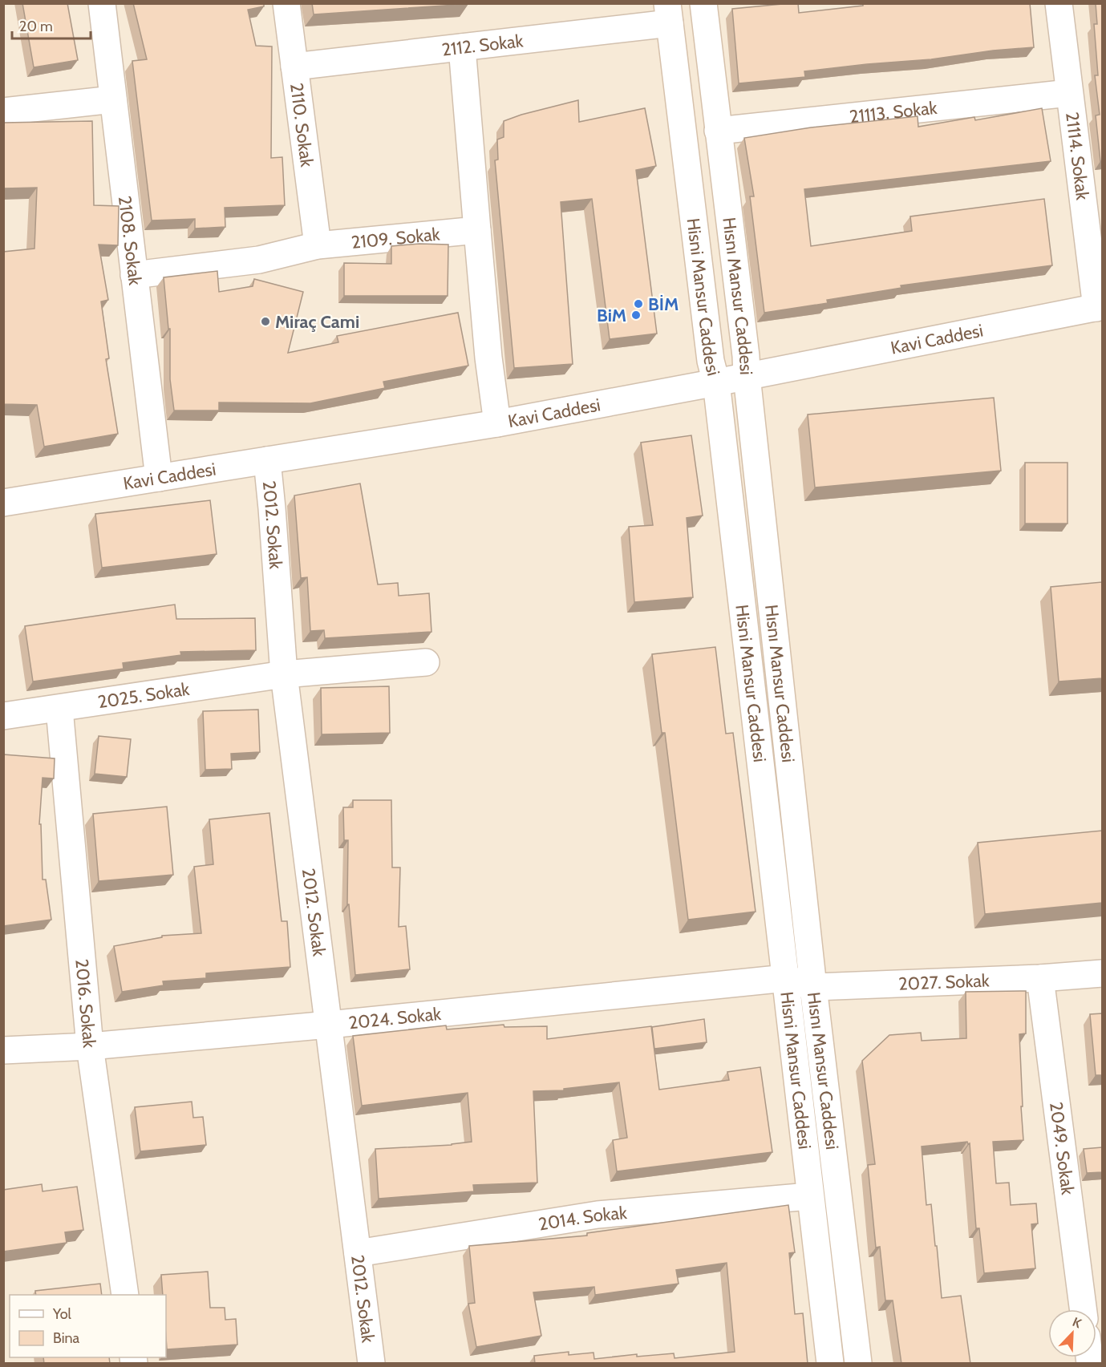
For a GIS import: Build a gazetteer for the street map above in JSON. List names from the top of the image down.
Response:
{
  "streets": {
    "street": [
      "2112. Sokak",
      "21113. Sokak",
      "2110. Sokak",
      "21114. Sokak",
      "2109. Sokak",
      "2108. Sokak",
      "Hisni Mansur Caddesi",
      "Hısnı Mansur Caddesi",
      "Kavi Caddesi",
      "2012. Sokak",
      "2025. Sokak",
      "2027. Sokak",
      "2016. Sokak",
      "2024. Sokak",
      "2049. Sokak",
      "2014. Sokak"
    ]
  },
  "crossings": [
    ["2112. Sokak", "2110. Sokak"],
    ["2112. Sokak", "Hisni Mansur Caddesi"],
    ["21113. Sokak", "21114. Sokak"],
    ["21113. Sokak", "Hısnı Mansur Caddesi"],
    ["2110. Sokak", "2109. Sokak"],
    ["21114. Sokak", "Kavi Caddesi"],
    ["2109. Sokak", "2108. Sokak"],
    ["2108. Sokak", "Kavi Caddesi"],
    ["Hisni Mansur Caddesi", "Kavi Caddesi"],
    ["Hisni Mansur Caddesi", "2027. Sokak"],
    ["Hisni Mansur Caddesi", "2024. Sokak"],
    ["Hisni Mansur Caddesi", "2014. Sokak"],
    ["Hısnı Mansur Caddesi", "Kavi Caddesi"],
    ["Hısnı Mansur Caddesi", "2027. Sokak"],
    ["Kavi Caddesi", "2012. Sokak"],
    ["2012. Sokak", "2025. Sokak"],
    ["2012. Sokak", "2024. Sokak"],
    ["2012. Sokak", "2014. Sokak"],
    ["2025. Sokak", "2016. Sokak"],
    ["2027. Sokak", "2024. Sokak"],
    ["2027. Sokak", "2049. Sokak"],
    ["2016. Sokak", "2024. Sokak"]
  ],
  "places": ["BİM", "BiM", "Miraç Cami"],
  "legend": ["Yol", "Bina"],
  "scale_bar": "20 m",
  "north": "top right"
}
